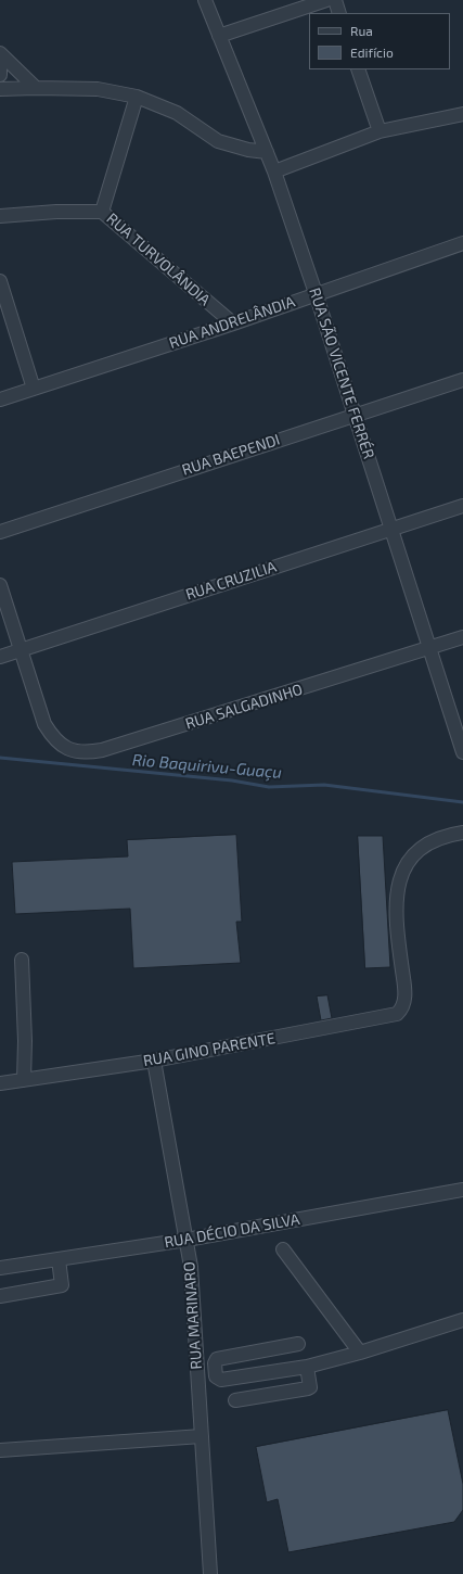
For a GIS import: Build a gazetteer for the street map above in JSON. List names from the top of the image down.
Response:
{
  "streets": {
    "street": [
      "RUA TURVOLÂNDIA",
      "RUA ANDRELÂNDIA",
      "RUA SÃO VICENTE FERRÉR",
      "RUA BAEPENDI",
      "RUA CRUZILIA",
      "RUA SALGADINHO",
      "RUA GINO PARENTE",
      "RUA DÉCIO DA SILVA",
      "RUA MARINARO"
    ]
  },
  "crossings": [
    ["RUA TURVOLÂNDIA", "RUA ANDRELÂNDIA"],
    ["RUA ANDRELÂNDIA", "RUA SÃO VICENTE FERRÉR"],
    ["RUA SÃO VICENTE FERRÉR", "RUA BAEPENDI"],
    ["RUA SÃO VICENTE FERRÉR", "RUA CRUZILIA"],
    ["RUA SÃO VICENTE FERRÉR", "RUA SALGADINHO"],
    ["RUA CRUZILIA", "RUA SALGADINHO"],
    ["RUA GINO PARENTE", "RUA MARINARO"],
    ["RUA DÉCIO DA SILVA", "RUA MARINARO"]
  ],
  "water": ["Rio Baquirivu-Guaçu"],
  "legend": ["Rua", "Edifício"]
}
